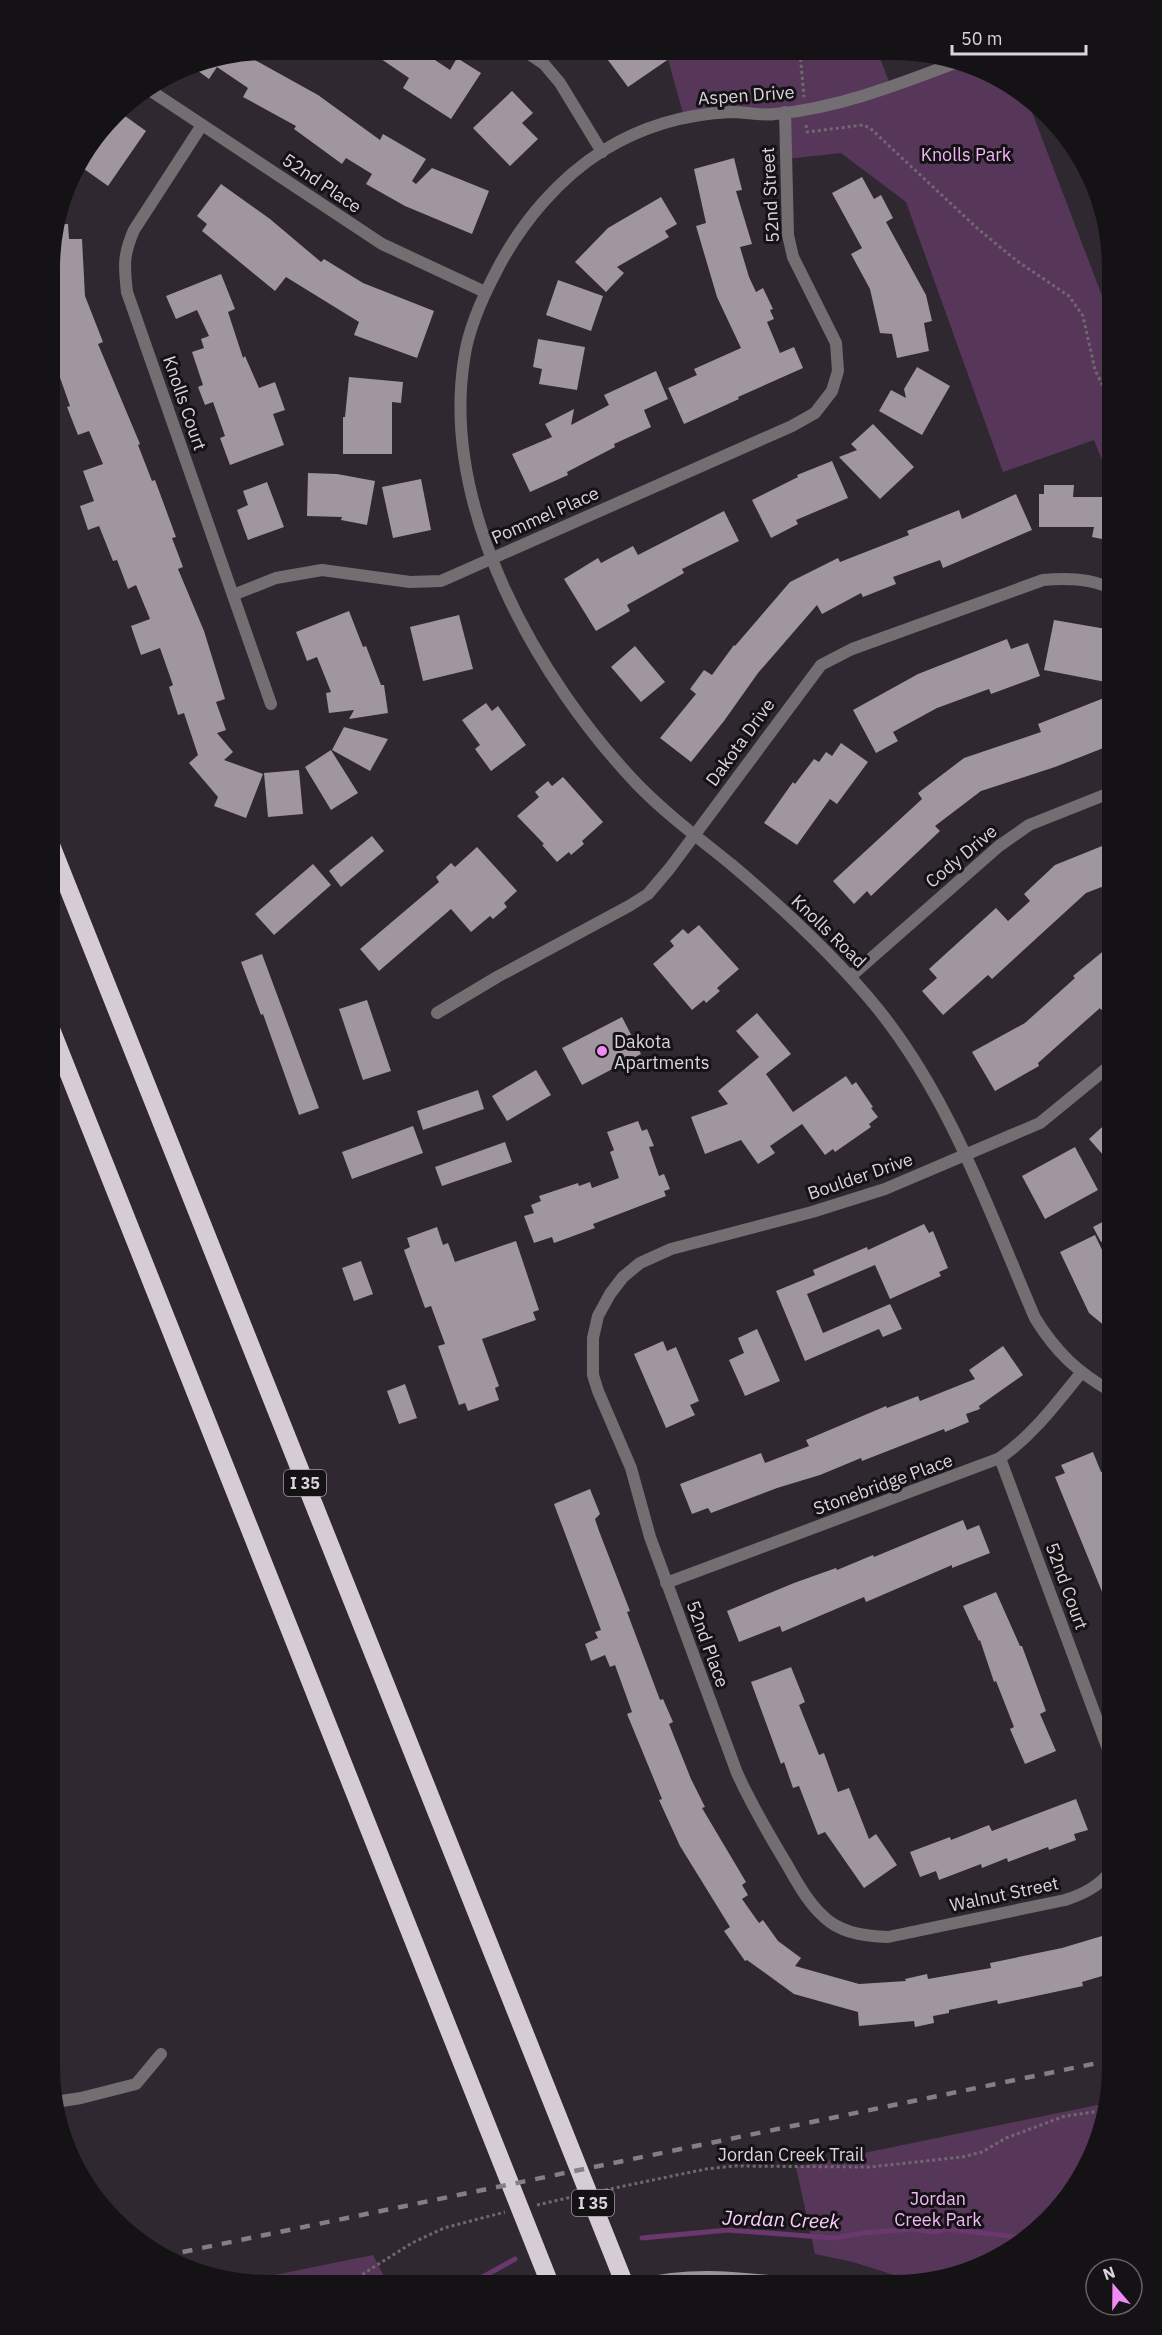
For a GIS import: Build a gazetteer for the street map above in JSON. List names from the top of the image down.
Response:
{
  "streets": {
    "highway": ["I 35"],
    "street": [
      "Aspen Drive",
      "52nd Place",
      "52nd Street",
      "Knolls Court",
      "Pommel Place",
      "Dakota Drive",
      "Cody Drive",
      "Knolls Road",
      "Boulder Drive",
      "Stonebridge Place",
      "52nd Court",
      "Walnut Street"
    ],
    "path": ["Jordan Creek Trail"]
  },
  "crossings": [
    ["Aspen Drive", "52nd Place"],
    ["Aspen Drive", "52nd Street"],
    ["Aspen Drive", "Pommel Place"],
    ["Aspen Drive", "Knolls Road"],
    ["52nd Place", "Knolls Court"],
    ["52nd Place", "Boulder Drive"],
    ["52nd Place", "Stonebridge Place"],
    ["52nd Place", "Walnut Street"],
    ["52nd Street", "Pommel Place"],
    ["Knolls Court", "Pommel Place"],
    ["Pommel Place", "Knolls Road"],
    ["Dakota Drive", "Knolls Road"],
    ["Cody Drive", "Knolls Road"],
    ["Knolls Road", "Boulder Drive"],
    ["Knolls Road", "Stonebridge Place"],
    ["Stonebridge Place", "52nd Court"]
  ],
  "water": ["Jordan Creek"],
  "parks": ["Knolls Park", "Jordan Creek Park"],
  "places": ["Dakota Apartments"],
  "scale_bar": "50 m",
  "north": "top"
}
